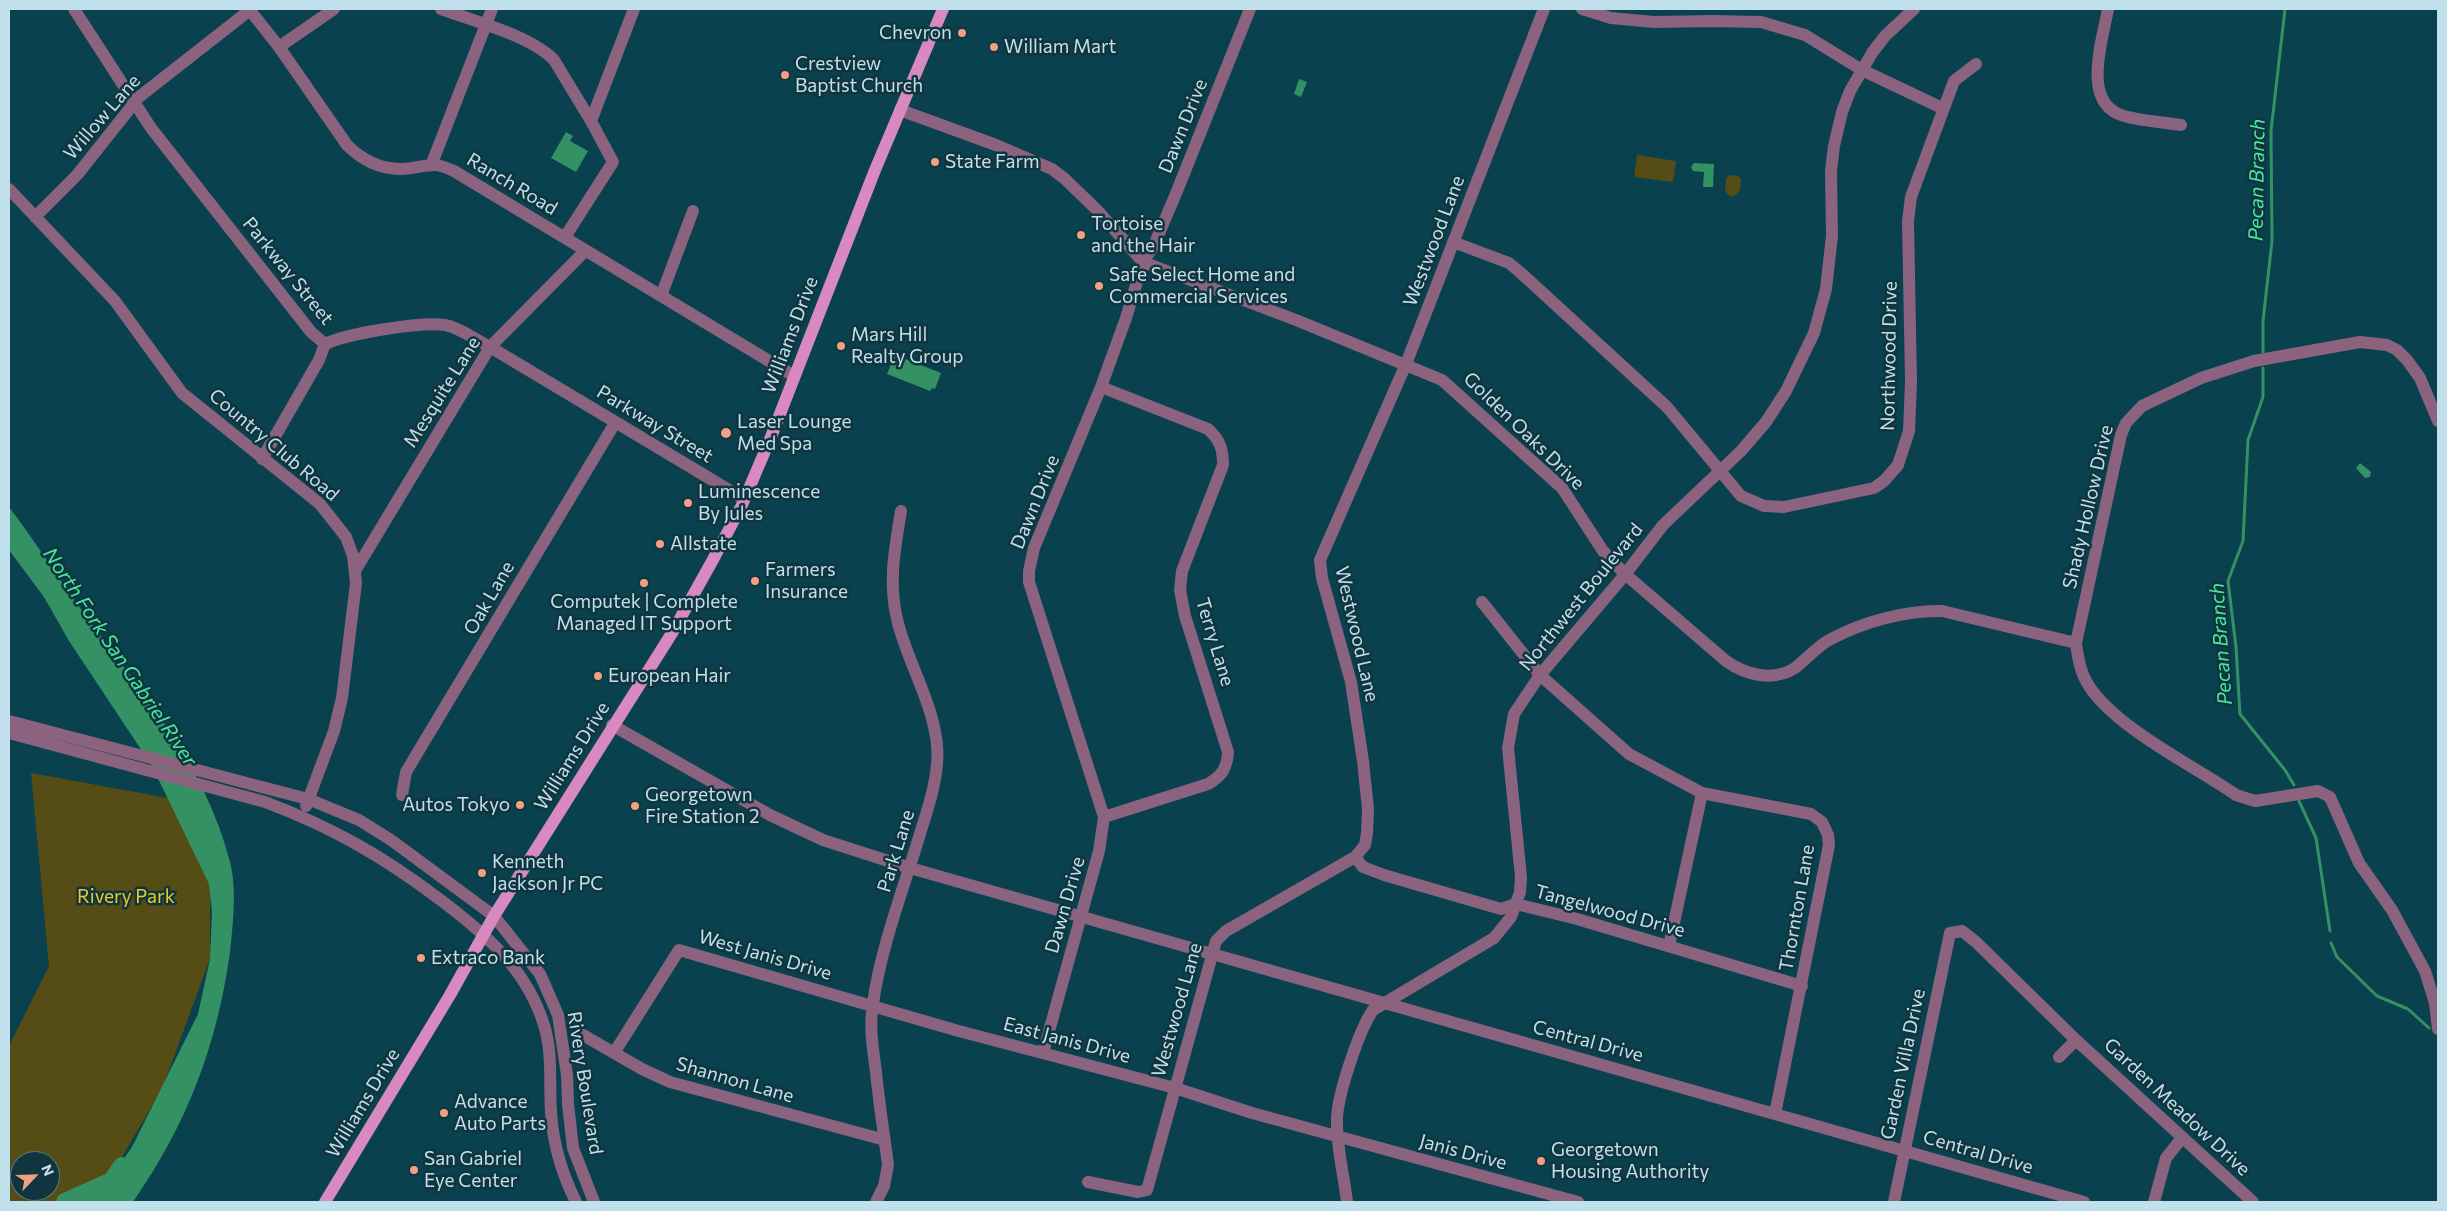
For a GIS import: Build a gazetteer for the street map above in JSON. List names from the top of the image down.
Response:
{
  "streets": {
    "main road": ["Williams Drive"],
    "street": [
      "Willow Lane",
      "Dawn Drive",
      "Ranch Road",
      "Westwood Lane",
      "Parkway Street",
      "Northwood Drive",
      "Mesquite Lane",
      "Golden Oaks Drive",
      "Country Club Road",
      "Shady Hollow Drive",
      "Northwest Boulevard",
      "Oak Lane",
      "Terry Lane",
      "Park Lane",
      "Thornton Lane",
      "Tangelwood Drive",
      "West Janis Drive",
      "East Janis Drive",
      "Central Drive",
      "Garden Villa Drive",
      "Shannon Lane",
      "Rivery Boulevard",
      "Garden Meadow Drive",
      "Janis Drive"
    ]
  },
  "crossings": [
    ["Willow Lane", "Parkway Street"],
    ["Willow Lane", "Country Club Road"],
    ["Dawn Drive", "Golden Oaks Drive"],
    ["Dawn Drive", "Terry Lane"],
    ["Dawn Drive", "East Janis Drive"],
    ["Dawn Drive", "Central Drive"],
    ["Ranch Road", "Williams Drive"],
    ["Ranch Road", "Mesquite Lane"],
    ["Westwood Lane", "Northwood Drive"],
    ["Westwood Lane", "Golden Oaks Drive"],
    ["Westwood Lane", "Tangelwood Drive"],
    ["Westwood Lane", "East Janis Drive"],
    ["Westwood Lane", "Central Drive"],
    ["Parkway Street", "Williams Drive"],
    ["Parkway Street", "Mesquite Lane"],
    ["Parkway Street", "Oak Lane"],
    ["Williams Drive", "Golden Oaks Drive"],
    ["Williams Drive", "Central Drive"],
    ["Williams Drive", "Rivery Boulevard"],
    ["Northwood Drive", "Northwest Boulevard"],
    ["Mesquite Lane", "Country Club Road"],
    ["Golden Oaks Drive", "Shady Hollow Drive"],
    ["Golden Oaks Drive", "Northwest Boulevard"],
    ["Country Club Road", "Rivery Boulevard"],
    ["Northwest Boulevard", "Thornton Lane"],
    ["Northwest Boulevard", "Tangelwood Drive"],
    ["Northwest Boulevard", "East Janis Drive"],
    ["Northwest Boulevard", "Central Drive"],
    ["Northwest Boulevard", "Janis Drive"],
    ["Park Lane", "West Janis Drive"],
    ["Park Lane", "East Janis Drive"],
    ["Park Lane", "Central Drive"],
    ["Park Lane", "Shannon Lane"],
    ["Thornton Lane", "Tangelwood Drive"],
    ["Thornton Lane", "Central Drive"],
    ["West Janis Drive", "East Janis Drive"],
    ["West Janis Drive", "Shannon Lane"],
    ["East Janis Drive", "Janis Drive"],
    ["Central Drive", "Garden Villa Drive"],
    ["Garden Villa Drive", "Garden Meadow Drive"]
  ],
  "water": ["Pecan Branch", "North Fork San Gabriel River"],
  "parks": ["Rivery Park"],
  "places": [
    "Chevron",
    "William Mart",
    "Crestview Baptist Church",
    "State Farm",
    "Tortoise and the Hair",
    "Safe Select Home and Commercial Services",
    "Mars Hill Realty Group",
    "Laser Lounge Med Spa",
    "Luminescence By Jules",
    "Allstate",
    "Farmers Insurance",
    "Computek | Complete Managed IT Support",
    "European Hair",
    "Autos Tokyo",
    "Georgetown Fire Station 2",
    "Kenneth Jackson Jr PC",
    "Extraco Bank",
    "Advance Auto Parts",
    "Georgetown Housing Authority",
    "San Gabriel Eye Center"
  ],
  "north": "top right"
}
